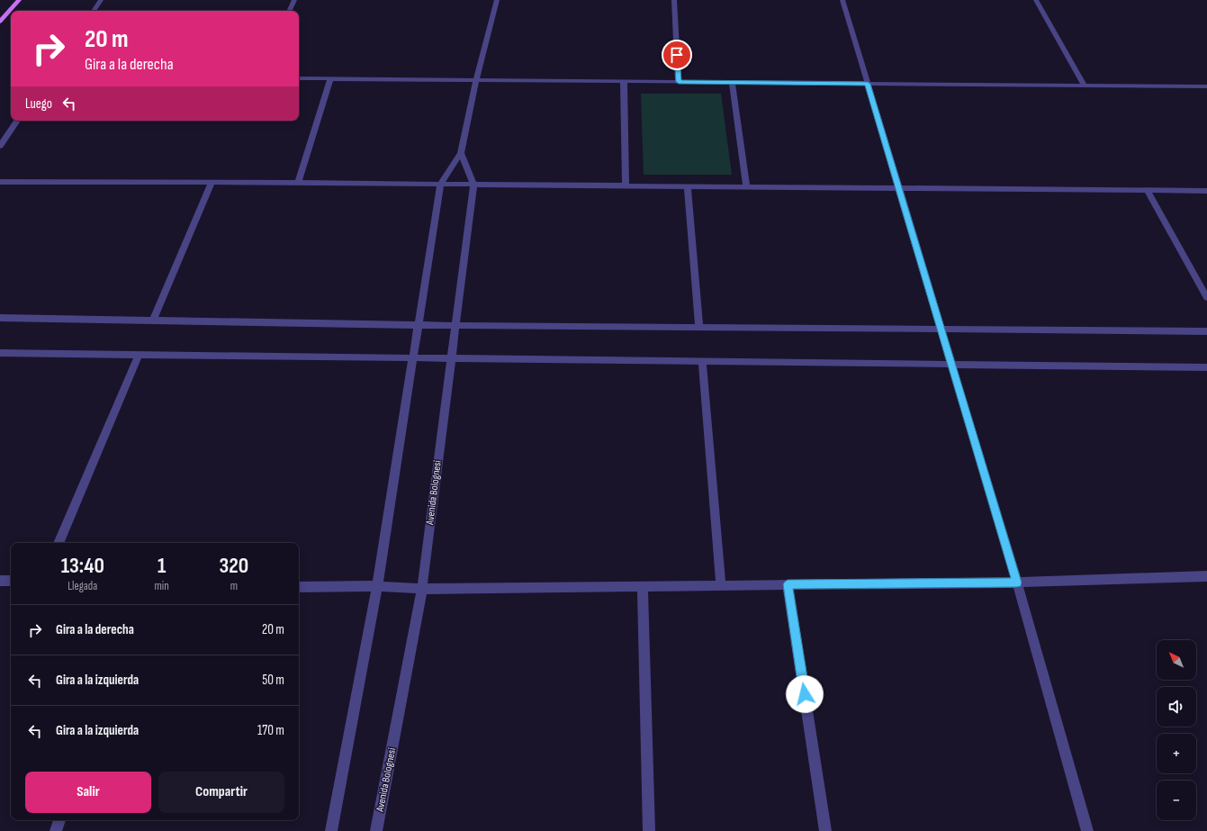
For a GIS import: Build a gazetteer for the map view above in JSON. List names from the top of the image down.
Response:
{
  "streets": {
    "street": ["Avenida Bolognesi"]
  },
  "north": "top left",
  "page": {
    "turn": ["20 m", "Gira a la derecha"],
    "then": "Luego",
    "eta": [
      "13:40",
      "Llegada",
      "1",
      "min",
      "320",
      "m"
    ],
    "list": [
      {
        "name": "Gira a la derecha",
        "value": "20 m"
      },
      {
        "name": "Gira a la izquierda",
        "value": "50 m"
      },
      {
        "name": "Gira a la izquierda",
        "value": "170 m"
      }
    ],
    "map_buttons": ["+", "−"],
    "buttons": ["Salir", "Compartir"]
  }
}
